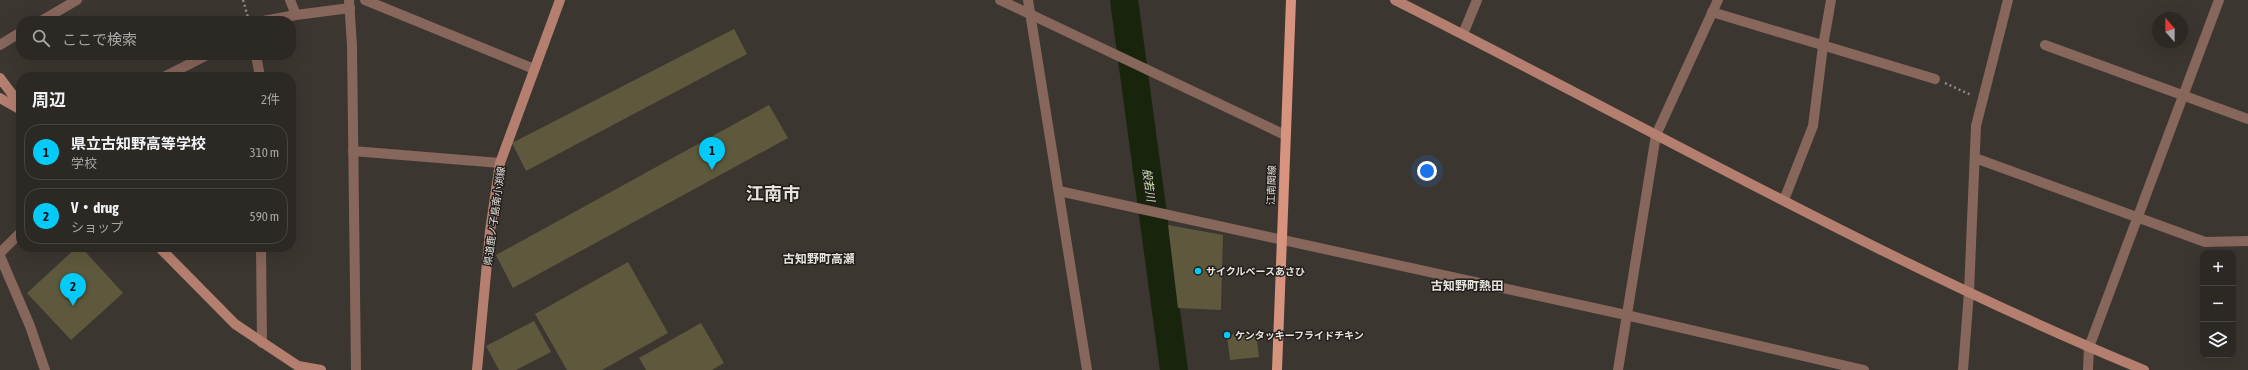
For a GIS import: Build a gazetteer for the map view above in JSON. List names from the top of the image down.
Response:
{
  "streets": {
    "main road": ["江南関線"],
    "street": ["県道鹿ノ子島南小渕線"]
  },
  "districts": ["江南市", "古知野町高瀬", "古知野町熱田"],
  "water": ["般若川"],
  "places": ["サイクルベースあさひ", "ケンタッキーフライドチキン"],
  "north": "top",
  "page": {
    "search": "ここで検索",
    "heading": ["周辺", "2件"],
    "list": [
      {
        "mark": "1",
        "name": "県立古知野高等学校",
        "note": "学校",
        "value": "310 m"
      },
      {
        "mark": "2",
        "name": "V・drug",
        "note": "ショップ",
        "value": "590 m"
      }
    ],
    "pins": ["1", "2"],
    "map_buttons": ["+", "−"]
  }
}
